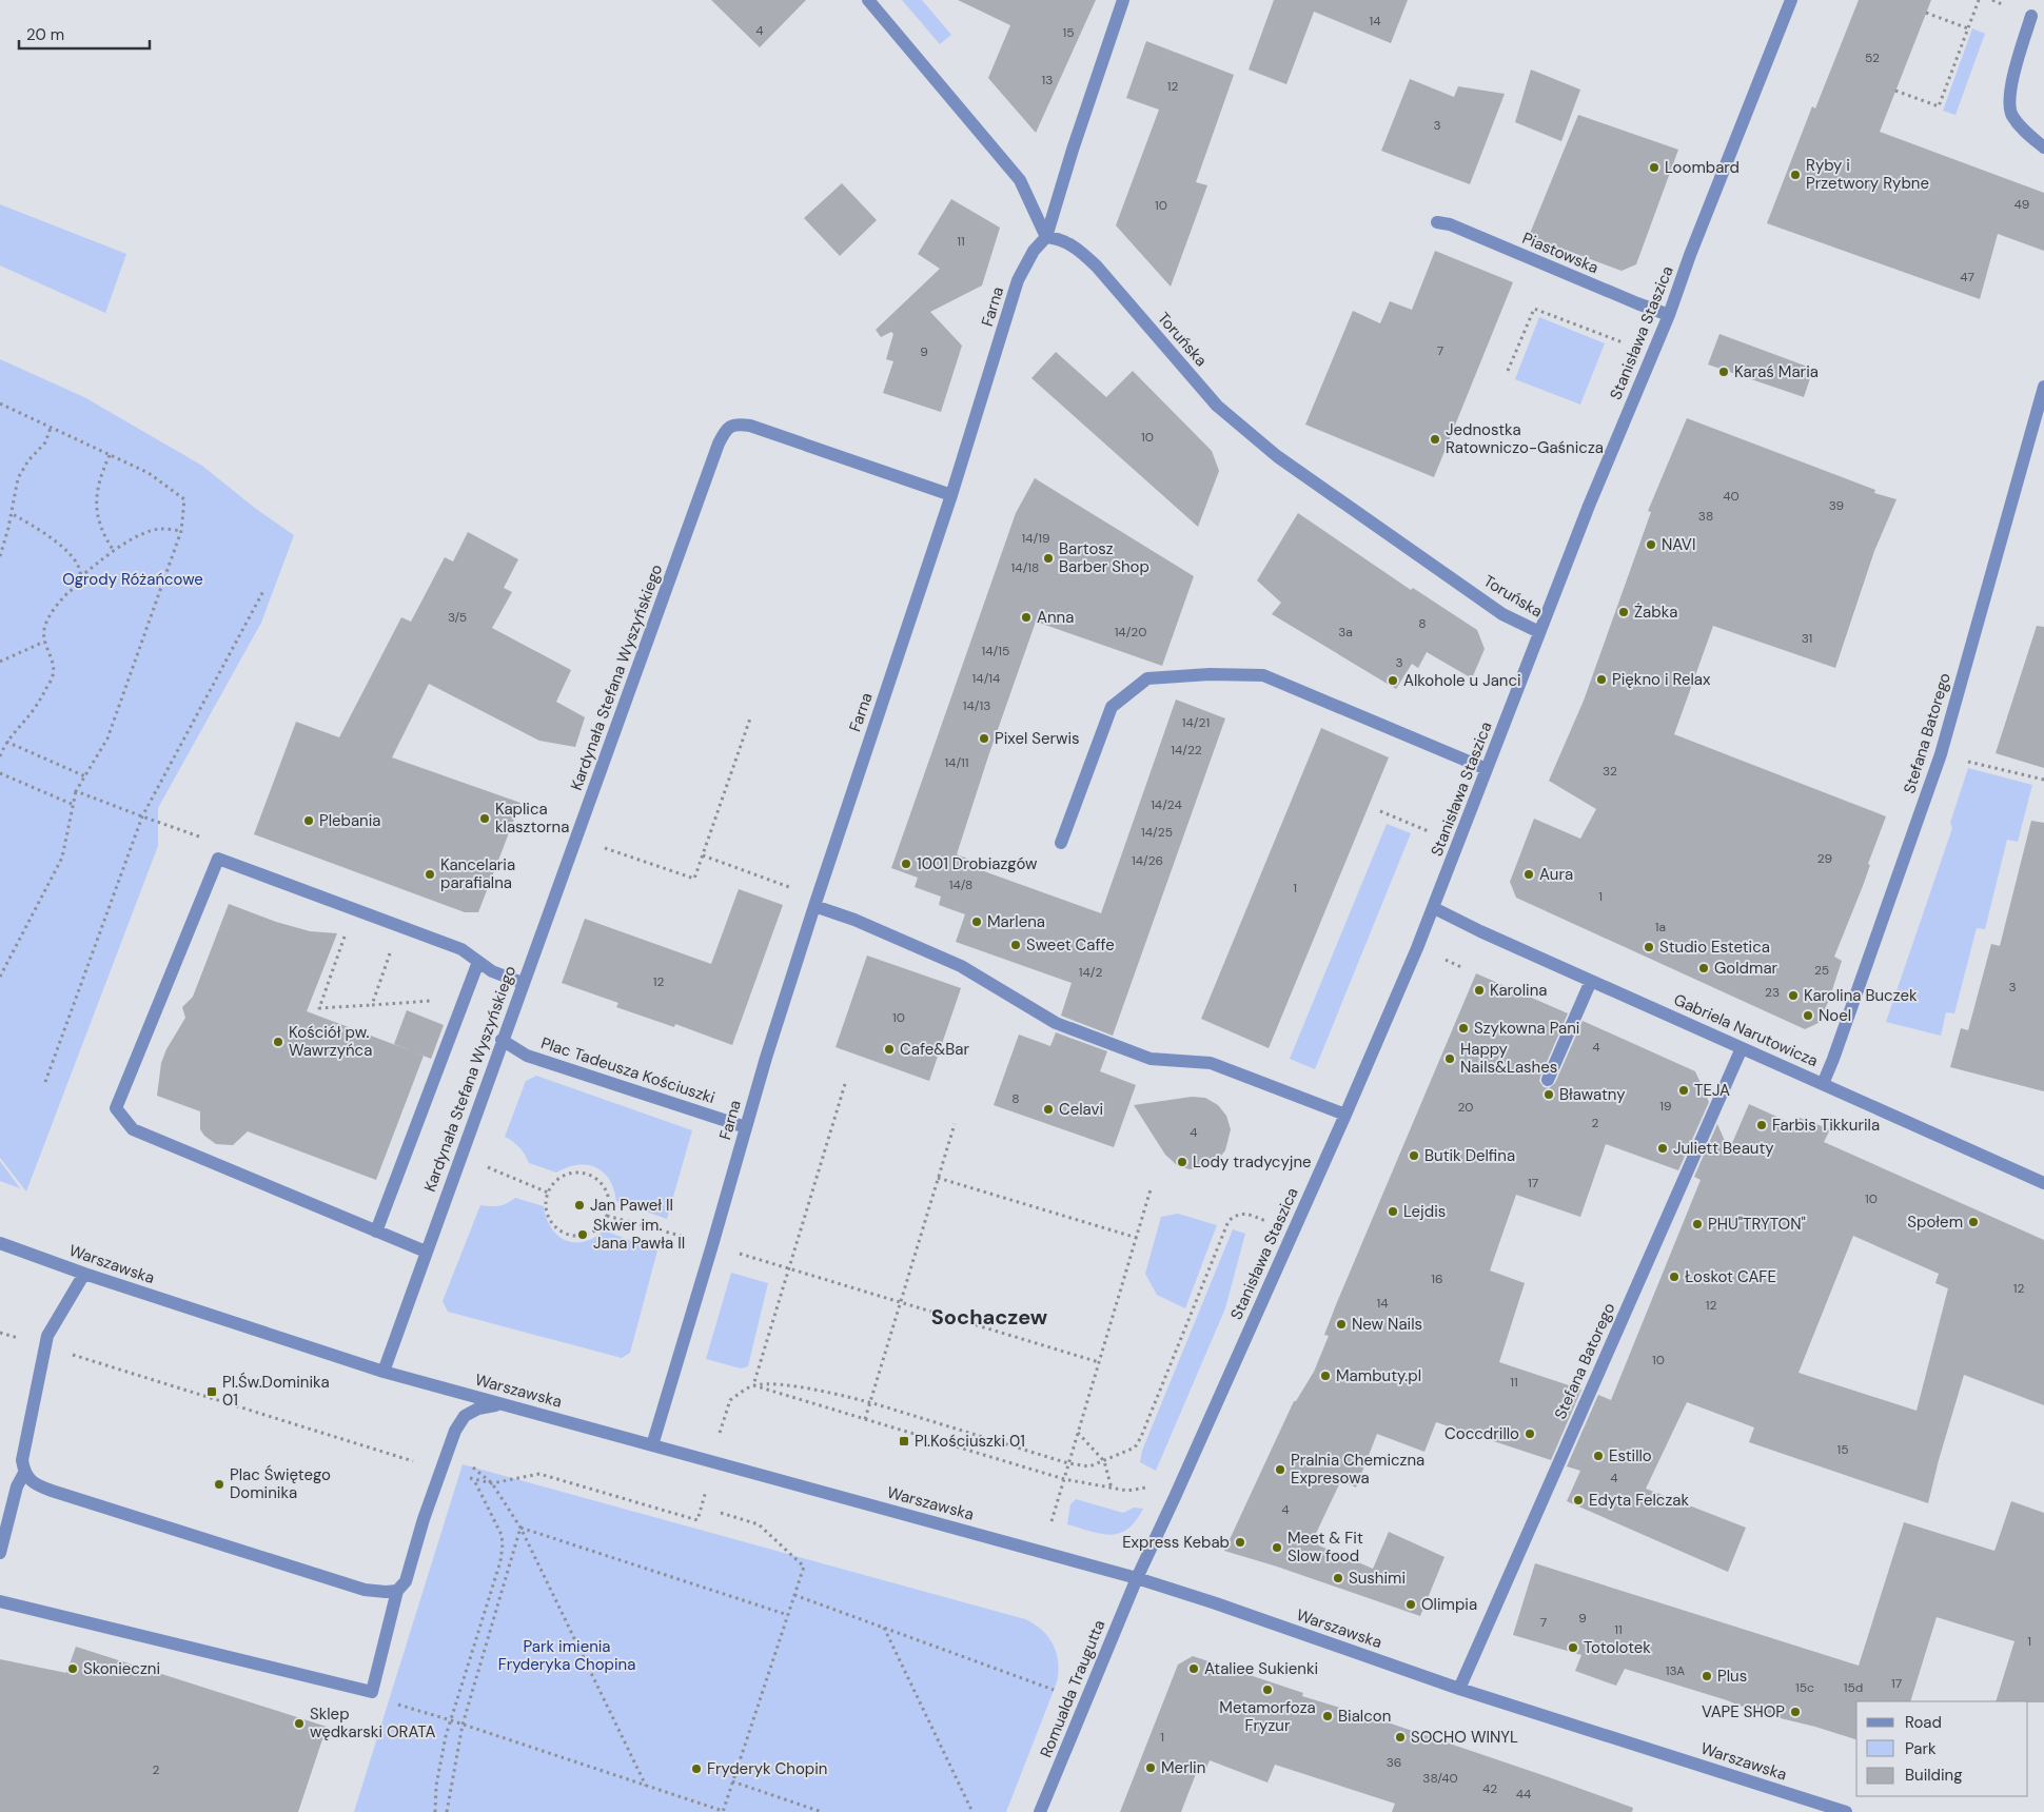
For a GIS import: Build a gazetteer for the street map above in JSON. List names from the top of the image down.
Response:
{
  "streets": {
    "street": [
      "Piastowska",
      "Farna",
      "Stanisława Staszica",
      "Toruńska",
      "Kardynała Stefana Wyszyńskiego",
      "Stefana Batorego",
      "Gabriela Narutowicza",
      "Plac Tadeusza Kościuszki",
      "Warszawska",
      "Romualda Traugutta"
    ]
  },
  "crossings": [
    ["Piastowska", "Stanisława Staszica"],
    ["Farna", "Toruńska"],
    ["Farna", "Kardynała Stefana Wyszyńskiego"],
    ["Farna", "Plac Tadeusza Kościuszki"],
    ["Farna", "Warszawska"],
    ["Stanisława Staszica", "Toruńska"],
    ["Stanisława Staszica", "Gabriela Narutowicza"],
    ["Stanisława Staszica", "Warszawska"],
    ["Stanisława Staszica", "Romualda Traugutta"],
    ["Kardynała Stefana Wyszyńskiego", "Plac Tadeusza Kościuszki"],
    ["Kardynała Stefana Wyszyńskiego", "Warszawska"],
    ["Stefana Batorego", "Gabriela Narutowicza"],
    ["Stefana Batorego", "Warszawska"],
    ["Warszawska", "Romualda Traugutta"]
  ],
  "districts": ["Sochaczew"],
  "parks": ["Ogrody Różańcowe", "Park imienia Fryderyka Chopina"],
  "places": {
    "other": [
      "Loombard",
      "Ryby i Przetwory Rybne",
      "Karaś Maria",
      "Jednostka Ratowniczo-Gaśnicza",
      "NAVI",
      "Bartosz Barber Shop",
      "Żabka",
      "Anna",
      "Piękno i Relax",
      "Alkohole u Janci",
      "Pixel Serwis",
      "Kaplica klasztorna",
      "Plebania",
      "1001 Drobiazgów",
      "Kancelaria parafialna",
      "Aura",
      "Marlena",
      "Sweet Caffe",
      "Studio Estetica",
      "Goldmar",
      "Karolina",
      "Karolina Buczek",
      "Noel",
      "Szykowna Pani",
      "Kościół pw. Wawrzyńca",
      "Cafe&Bar",
      "Happy Nails&Lashes",
      "TEJA",
      "Bławatny",
      "Celavi",
      "Farbis Tikkurila",
      "Juliett Beauty",
      "Butik Delfina",
      "Lody tradycyjne",
      "Jan Paweł II",
      "Lejdis",
      "Społem",
      "PHU\"TRYTON\"",
      "Skwer im. Jana Pawła II",
      "Łoskot CAFE",
      "New Nails",
      "Mambuty.pl",
      "Coccdrillo",
      "Estillo",
      "Pralnia Chemiczna Expresowa",
      "Plac Świętego Dominika",
      "Edyta Felczak",
      "Express Kebab",
      "Meet & Fit Slow food",
      "Sushimi",
      "Olimpia",
      "Totolotek",
      "Skonieczni",
      "Ataliee Sukienki",
      "Plus",
      "Metamorfoza Fryzur",
      "VAPE SHOP",
      "Bialcon",
      "Sklep wędkarski ORATA",
      "SOCHO WINYL",
      "Merlin",
      "Fryderyk Chopin"
    ],
    "transit": ["Pl.Św.Dominika 01", "Pl.Kościuszki 01"]
  },
  "house_numbers": [
    "14",
    "4",
    "15",
    "52",
    "13",
    "12",
    "3",
    "49",
    "10",
    "11",
    "47",
    "7",
    "9",
    "10",
    "40",
    "39",
    "38",
    "14/19",
    "14/18",
    "3/5",
    "8",
    "14/20",
    "3a",
    "31",
    "14/15",
    "3",
    "14/14",
    "14/13",
    "14/21",
    "14/22",
    "14/11",
    "32",
    "14/24",
    "14/25",
    "29",
    "14/26",
    "14/8",
    "1",
    "1",
    "1a",
    "25",
    "14/2",
    "12",
    "3",
    "23",
    "10",
    "4",
    "8",
    "19",
    "20",
    "2",
    "4",
    "17",
    "10",
    "16",
    "12",
    "14",
    "12",
    "10",
    "11",
    "15",
    "4",
    "4",
    "9",
    "7",
    "11",
    "1",
    "13A",
    "17",
    "15c",
    "15d",
    "1",
    "36",
    "2",
    "38/40",
    "42",
    "44"
  ],
  "legend": ["Road", "Park", "Building"],
  "scale_bar": "20 m"
}
